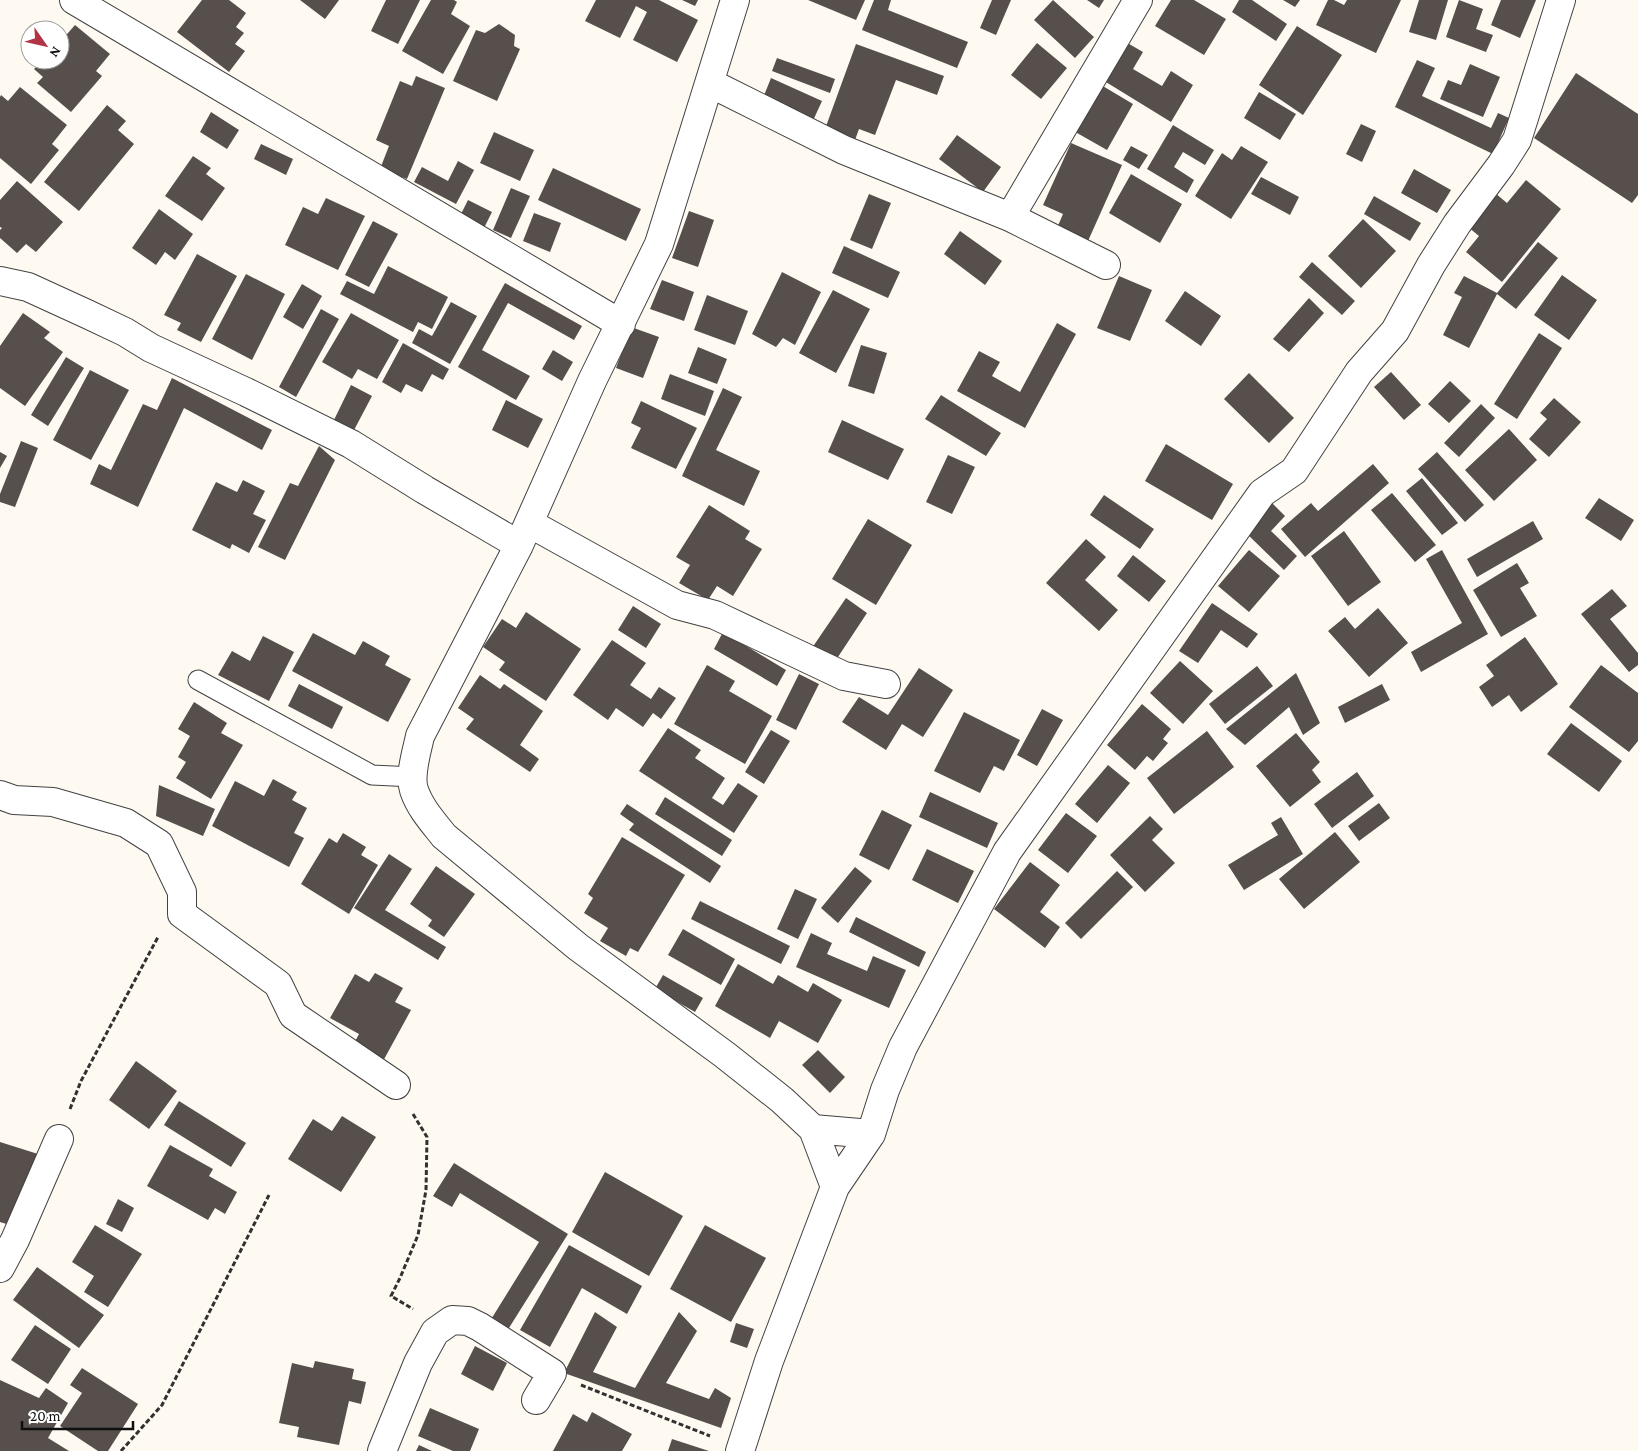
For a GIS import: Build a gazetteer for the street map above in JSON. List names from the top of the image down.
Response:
{
  "scale_bar": "20 m",
  "north": "bottom right"
}
